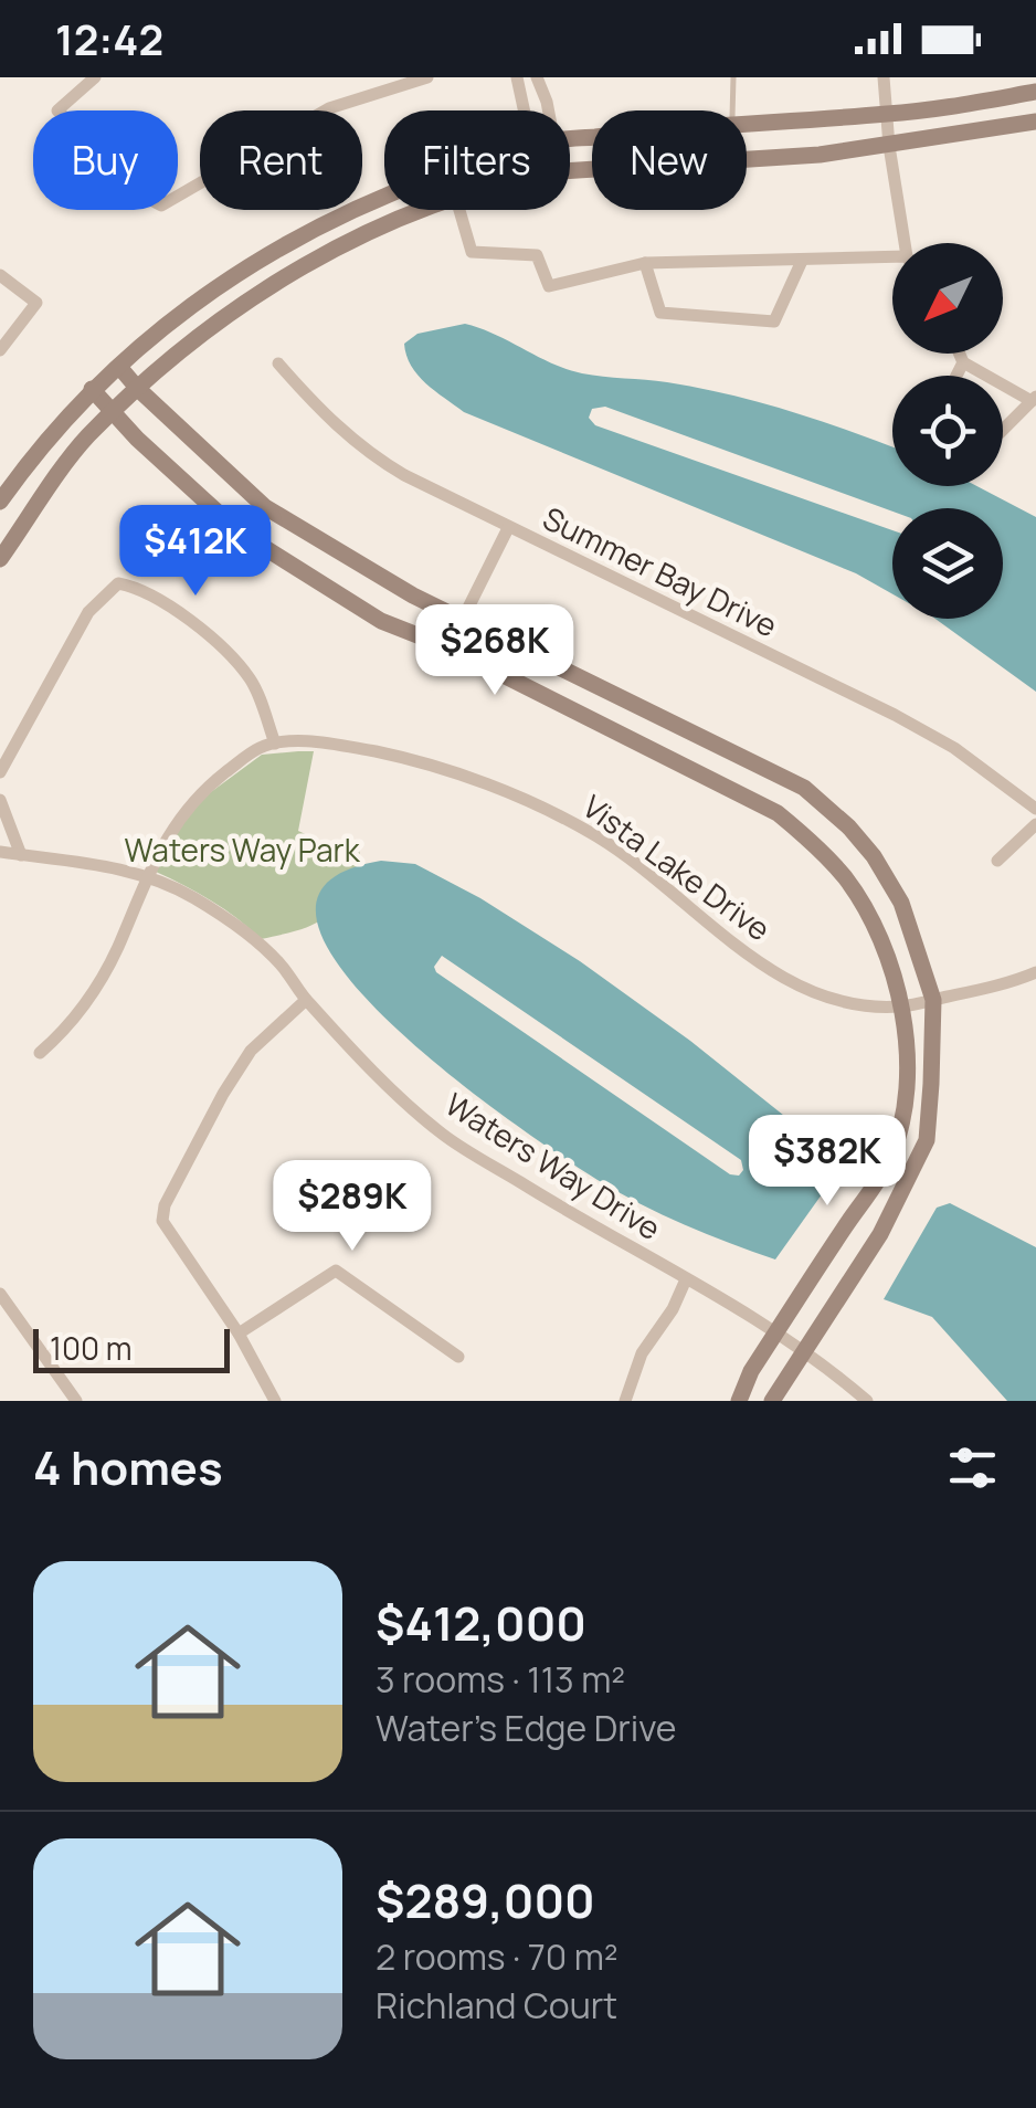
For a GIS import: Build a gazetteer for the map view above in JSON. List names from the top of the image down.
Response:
{
  "streets": {
    "street": ["Summer Bay Drive", "Vista Lake Drive", "Waters Way Drive"]
  },
  "parks": ["Waters Way Park"],
  "scale_bar": "100 m",
  "north": "bottom left",
  "page": {
    "status": "12:42",
    "chip": [
      "Buy",
      "Rent",
      "Filters",
      "New"
    ],
    "price": [
      "$412K",
      "$268K",
      "$382K",
      "$289K"
    ],
    "scale": "100 m",
    "heading": "4 homes",
    "list": [
      {
        "name": "$412,000",
        "note": "3 rooms · 113 m² · Water's Edge Drive"
      },
      {
        "name": "$289,000",
        "note": "2 rooms · 70 m² · Richland Court"
      }
    ]
  }
}
